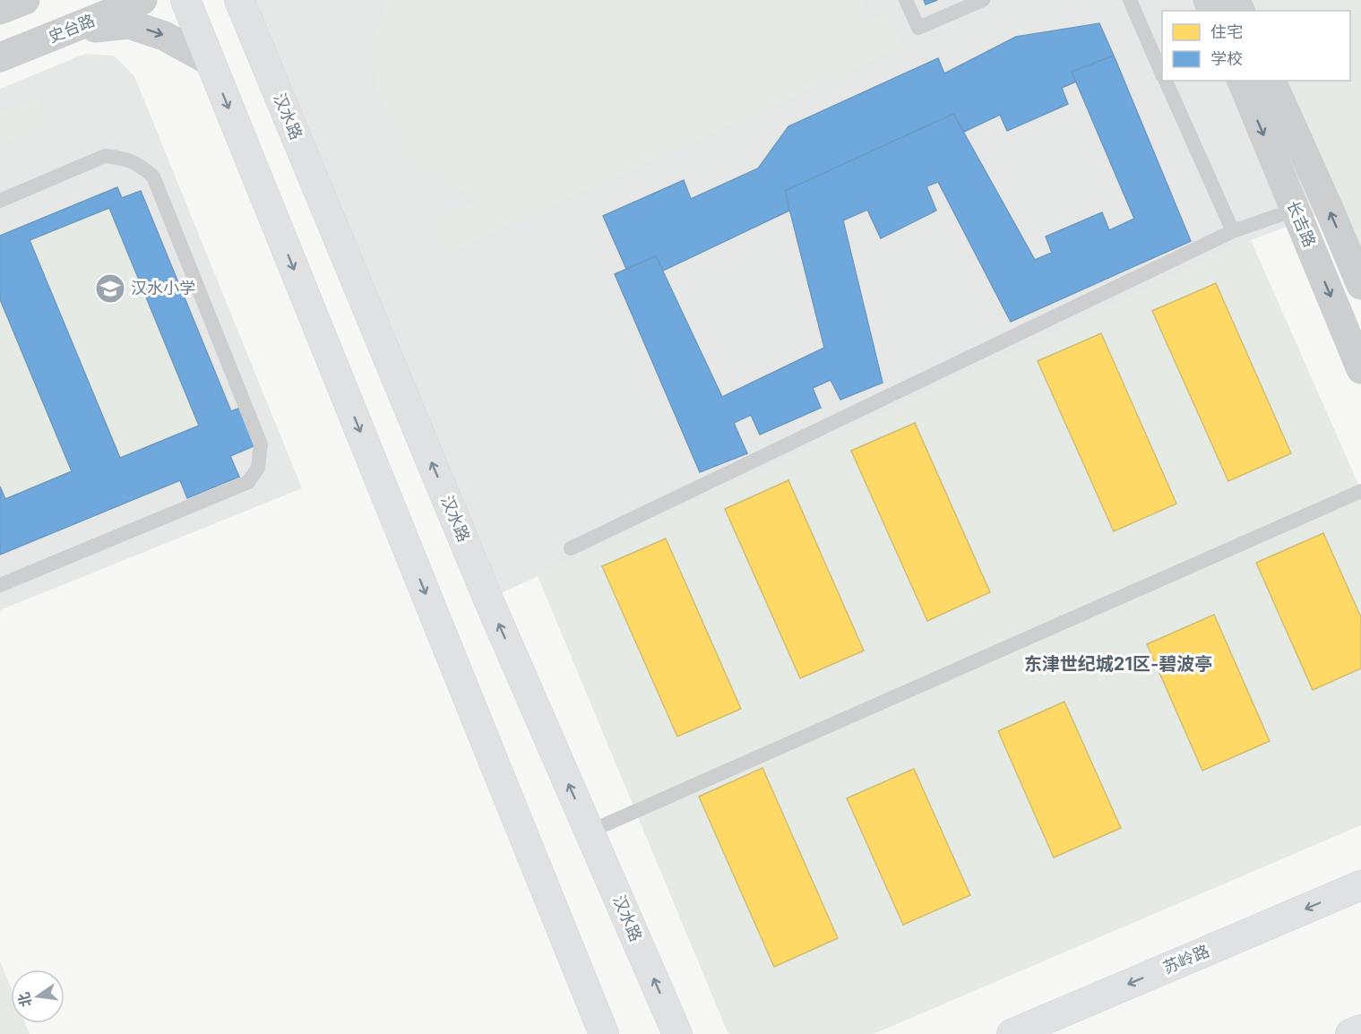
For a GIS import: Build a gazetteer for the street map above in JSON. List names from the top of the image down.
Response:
{
  "streets": {
    "main road": ["汉水路", "苏岭路"],
    "street": ["史台路", "长吉路"]
  },
  "one_way": ["苏岭路"],
  "districts": ["东津世纪城21区-碧波亭"],
  "places": {
    "school or university": ["汉水小学"]
  },
  "legend": ["住宅", "学校"],
  "north": "left"
}
